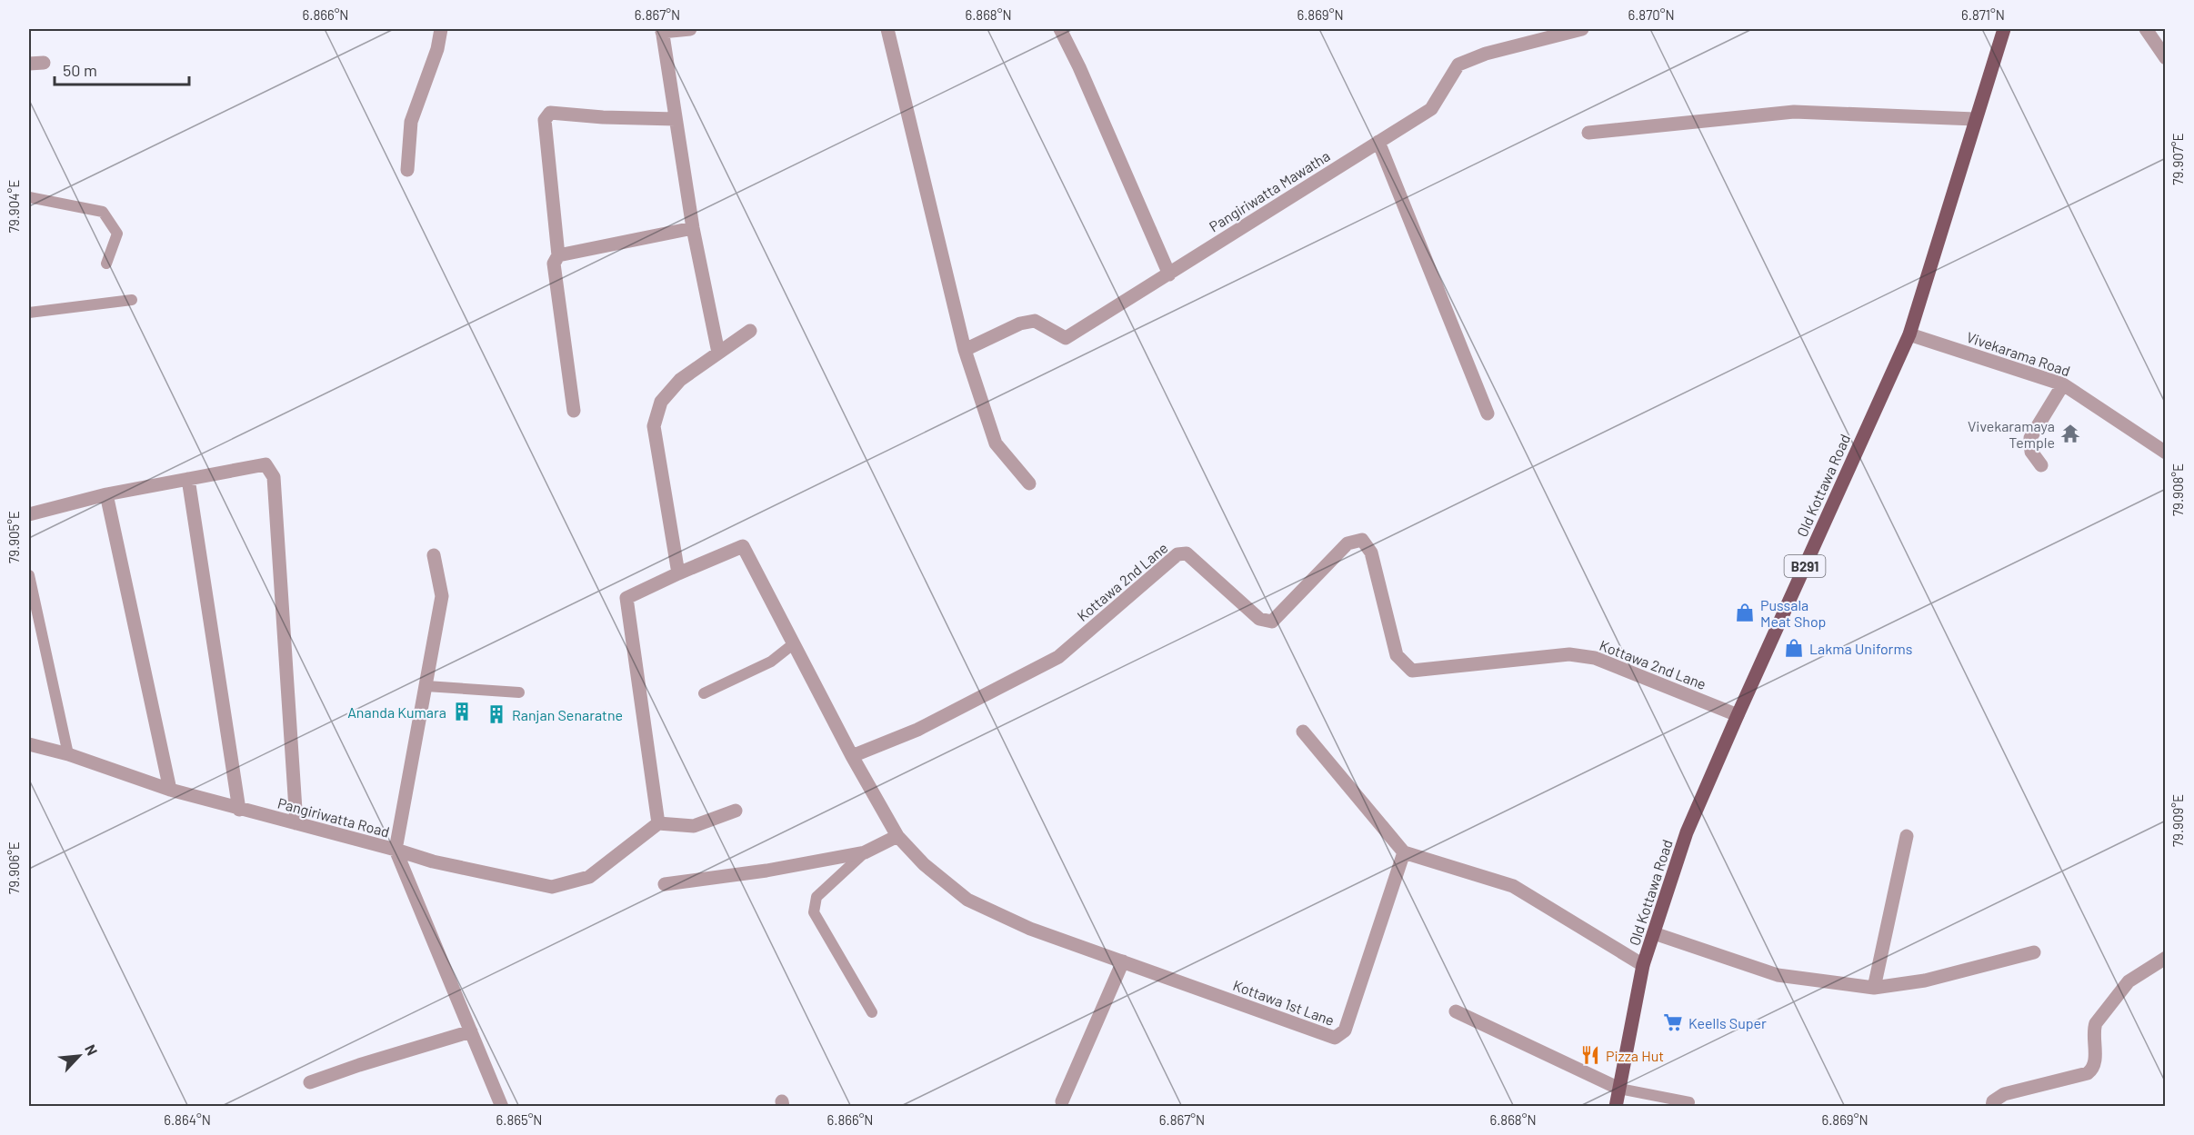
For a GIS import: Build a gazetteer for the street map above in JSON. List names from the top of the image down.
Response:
{
  "streets": {
    "main road": ["Old Kottawa Road", "B291"],
    "street": [
      "Pangiriwatta Mawatha",
      "Vivekarama Road",
      "Kottawa 2nd Lane",
      "Pangiriwatta Road",
      "Kottawa 1st Lane"
    ]
  },
  "crossings": [
    ["Vivekarama Road", "Old Kottawa Road"],
    ["Old Kottawa Road", "Kottawa 2nd Lane"],
    ["Kottawa 2nd Lane", "Kottawa 1st Lane"]
  ],
  "places": {
    "temple": ["Vivekaramaya Temple"],
    "shop": ["Pussala Meat Shop", "Lakma Uniforms"],
    "building": ["Ananda Kumara", "Ranjan Senaratne"],
    "supermarket": ["Keells Super"],
    "restaurant": ["Pizza Hut"]
  },
  "scale_bar": "50 m",
  "north": "top right",
  "coordinates": [
    "6.866°N",
    "6.867°N",
    "6.868°N",
    "6.869°N",
    "6.870°N",
    "6.871°N",
    "79.907°E",
    "79.904°E",
    "79.908°E",
    "79.905°E",
    "79.909°E",
    "79.906°E",
    "6.864°N",
    "6.865°N"
  ]
}
